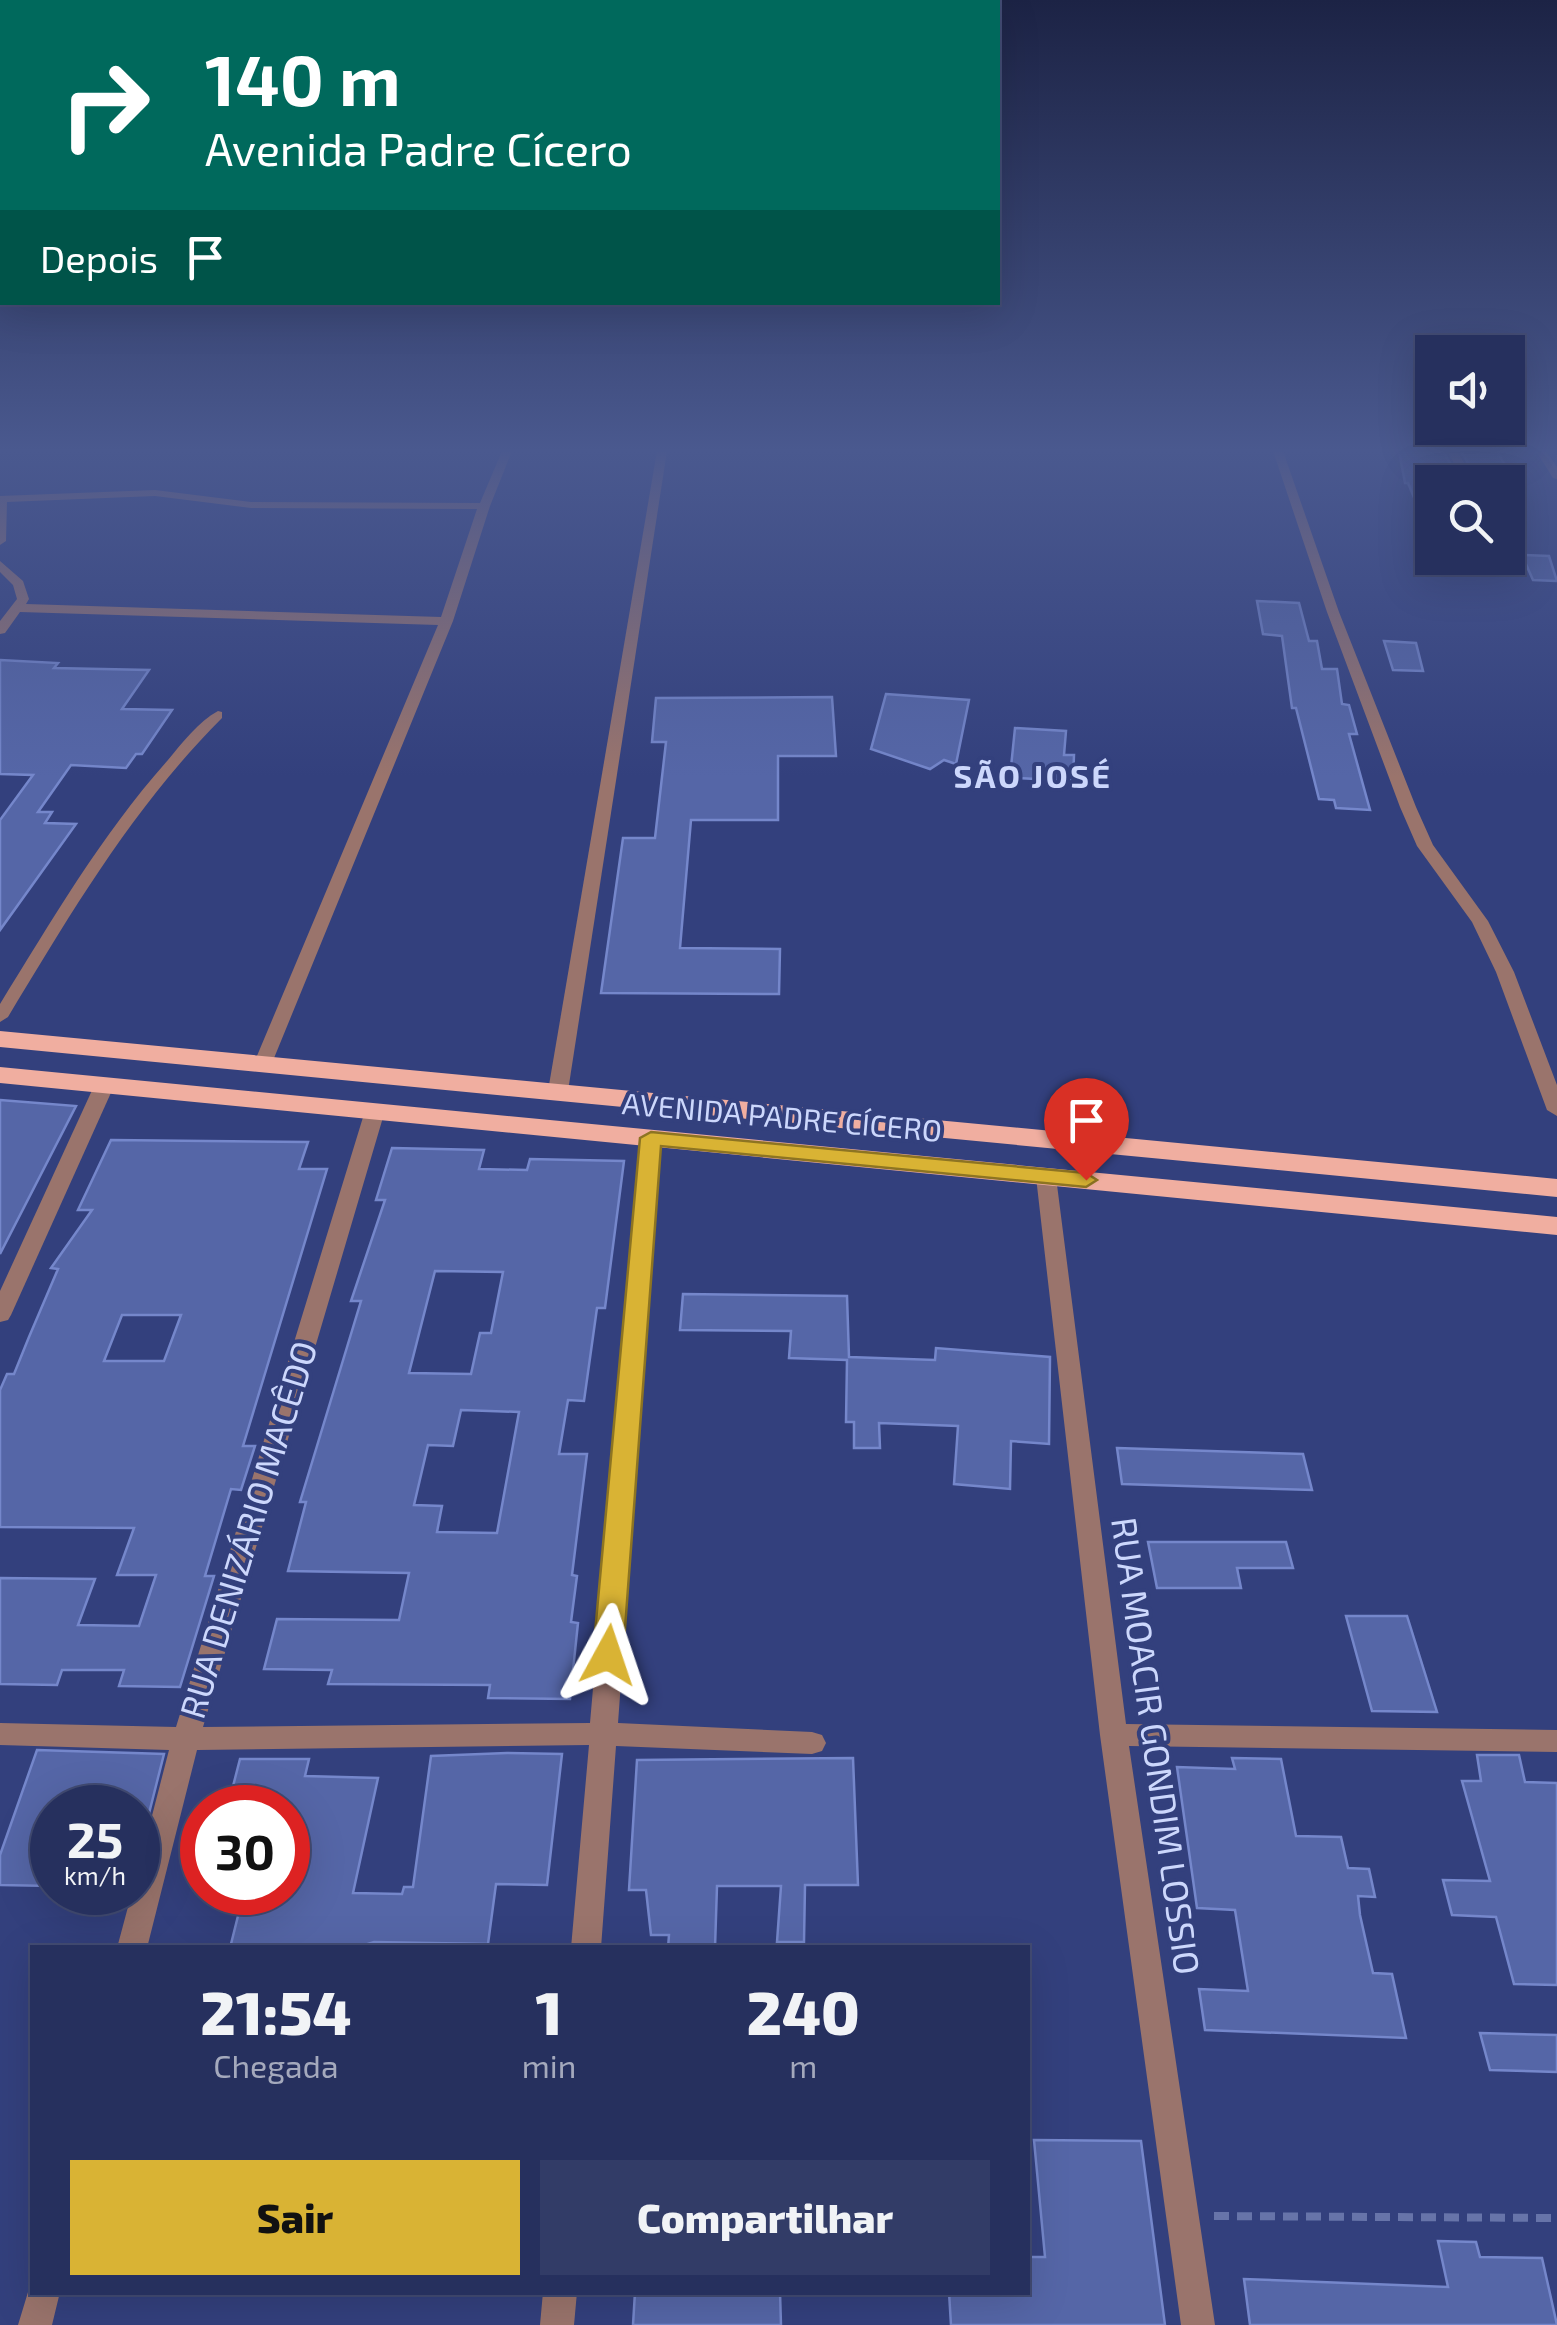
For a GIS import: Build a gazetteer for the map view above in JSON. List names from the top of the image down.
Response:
{
  "streets": {
    "highway": ["AVENIDA PADRE CÍCERO"],
    "street": ["RUA DENIZÁRIO MACÊDO", "RUA MOACIR GONDIM LOSSIO"]
  },
  "crossings": [
    ["AVENIDA PADRE CÍCERO", "RUA DENIZÁRIO MACÊDO"],
    ["AVENIDA PADRE CÍCERO", "RUA MOACIR GONDIM LOSSIO"]
  ],
  "districts": ["SÃO JOSÉ"],
  "page": {
    "turn": ["140 m", "Avenida Padre Cícero"],
    "then": "Depois",
    "speed": "25 km/h",
    "limit": "30",
    "eta": [
      "21:54",
      "Chegada",
      "1",
      "min",
      "240",
      "m"
    ],
    "buttons": ["Sair", "Compartilhar"]
  }
}
